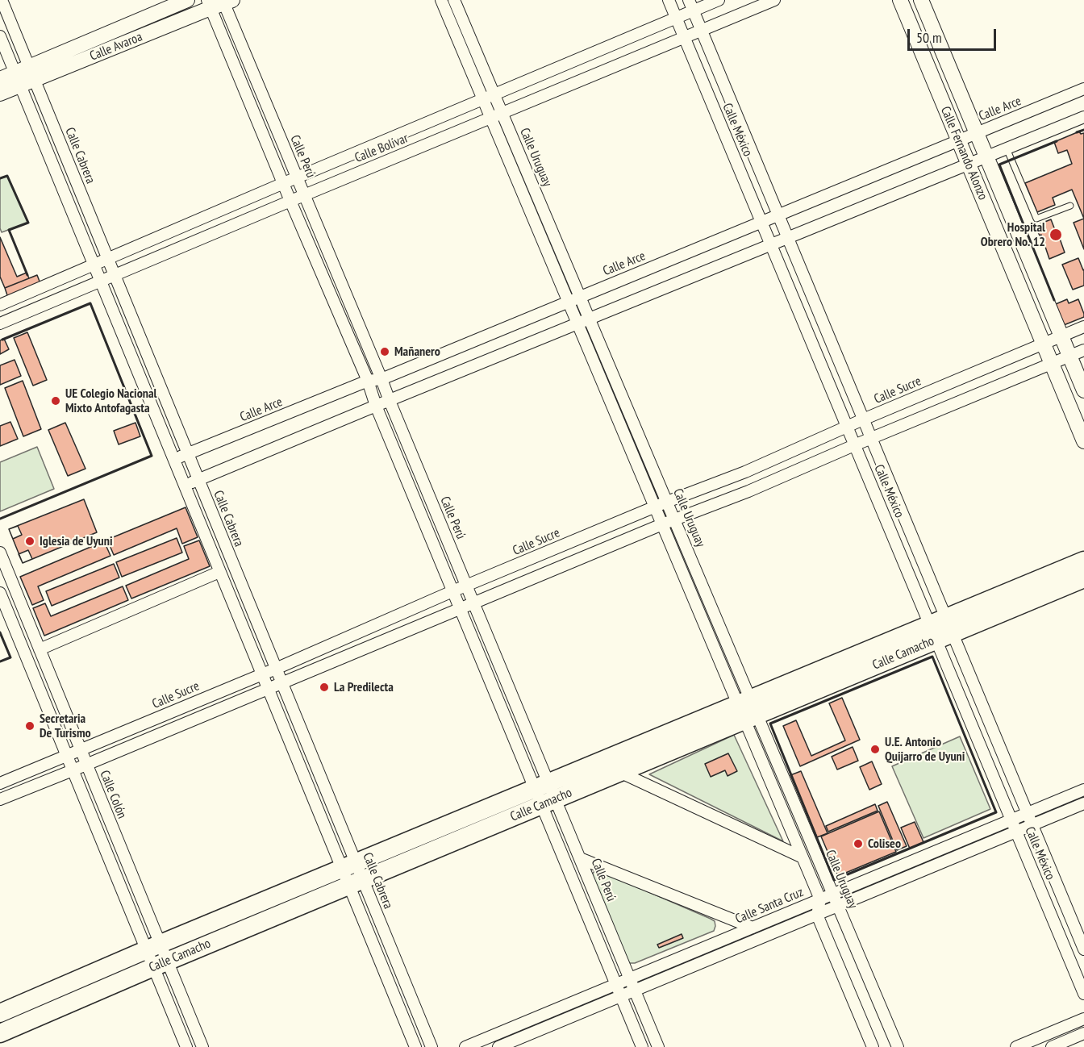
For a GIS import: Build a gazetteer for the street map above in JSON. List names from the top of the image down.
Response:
{
  "streets": {
    "highway": ["Calle Camacho"],
    "main road": ["Calle Avaroa", "Calle Fernando Alonzo"],
    "street": [
      "Calle Arce",
      "Calle México",
      "Calle Bolívar",
      "Calle Cabrera",
      "Calle Perú",
      "Calle Uruguay",
      "Calle Sucre",
      "Calle Colón",
      "Calle Santa Cruz"
    ]
  },
  "crossings": [
    ["Calle Avaroa", "Calle Cabrera"],
    ["Calle Avaroa", "Calle Perú"],
    ["Calle Arce", "Calle México"],
    ["Calle Arce", "Calle Fernando Alonzo"],
    ["Calle Arce", "Calle Cabrera"],
    ["Calle Arce", "Calle Perú"],
    ["Calle Arce", "Calle Uruguay"],
    ["Calle México", "Calle Bolívar"],
    ["Calle México", "Calle Sucre"],
    ["Calle México", "Calle Camacho"],
    ["Calle México", "Calle Santa Cruz"],
    ["Calle Bolívar", "Calle Cabrera"],
    ["Calle Bolívar", "Calle Perú"],
    ["Calle Bolívar", "Calle Uruguay"],
    ["Calle Fernando Alonzo", "Calle Sucre"],
    ["Calle Cabrera", "Calle Sucre"],
    ["Calle Cabrera", "Calle Camacho"],
    ["Calle Perú", "Calle Sucre"],
    ["Calle Perú", "Calle Camacho"],
    ["Calle Perú", "Calle Santa Cruz"],
    ["Calle Uruguay", "Calle Sucre"],
    ["Calle Uruguay", "Calle Camacho"],
    ["Calle Uruguay", "Calle Santa Cruz"],
    ["Calle Sucre", "Calle Colón"],
    ["Calle Camacho", "Calle Colón"]
  ],
  "places": [
    "Hospital Obrero No. 12",
    "Mañanero",
    "UE Colegio Nacional Mixto Antofagasta",
    "Iglesia de Uyuni",
    "La Predilecta",
    "Secretaria De Turismo",
    "U.E. Antonio Quijarro de Uyuni",
    "Coliseo"
  ],
  "scale_bar": "50 m"
}
